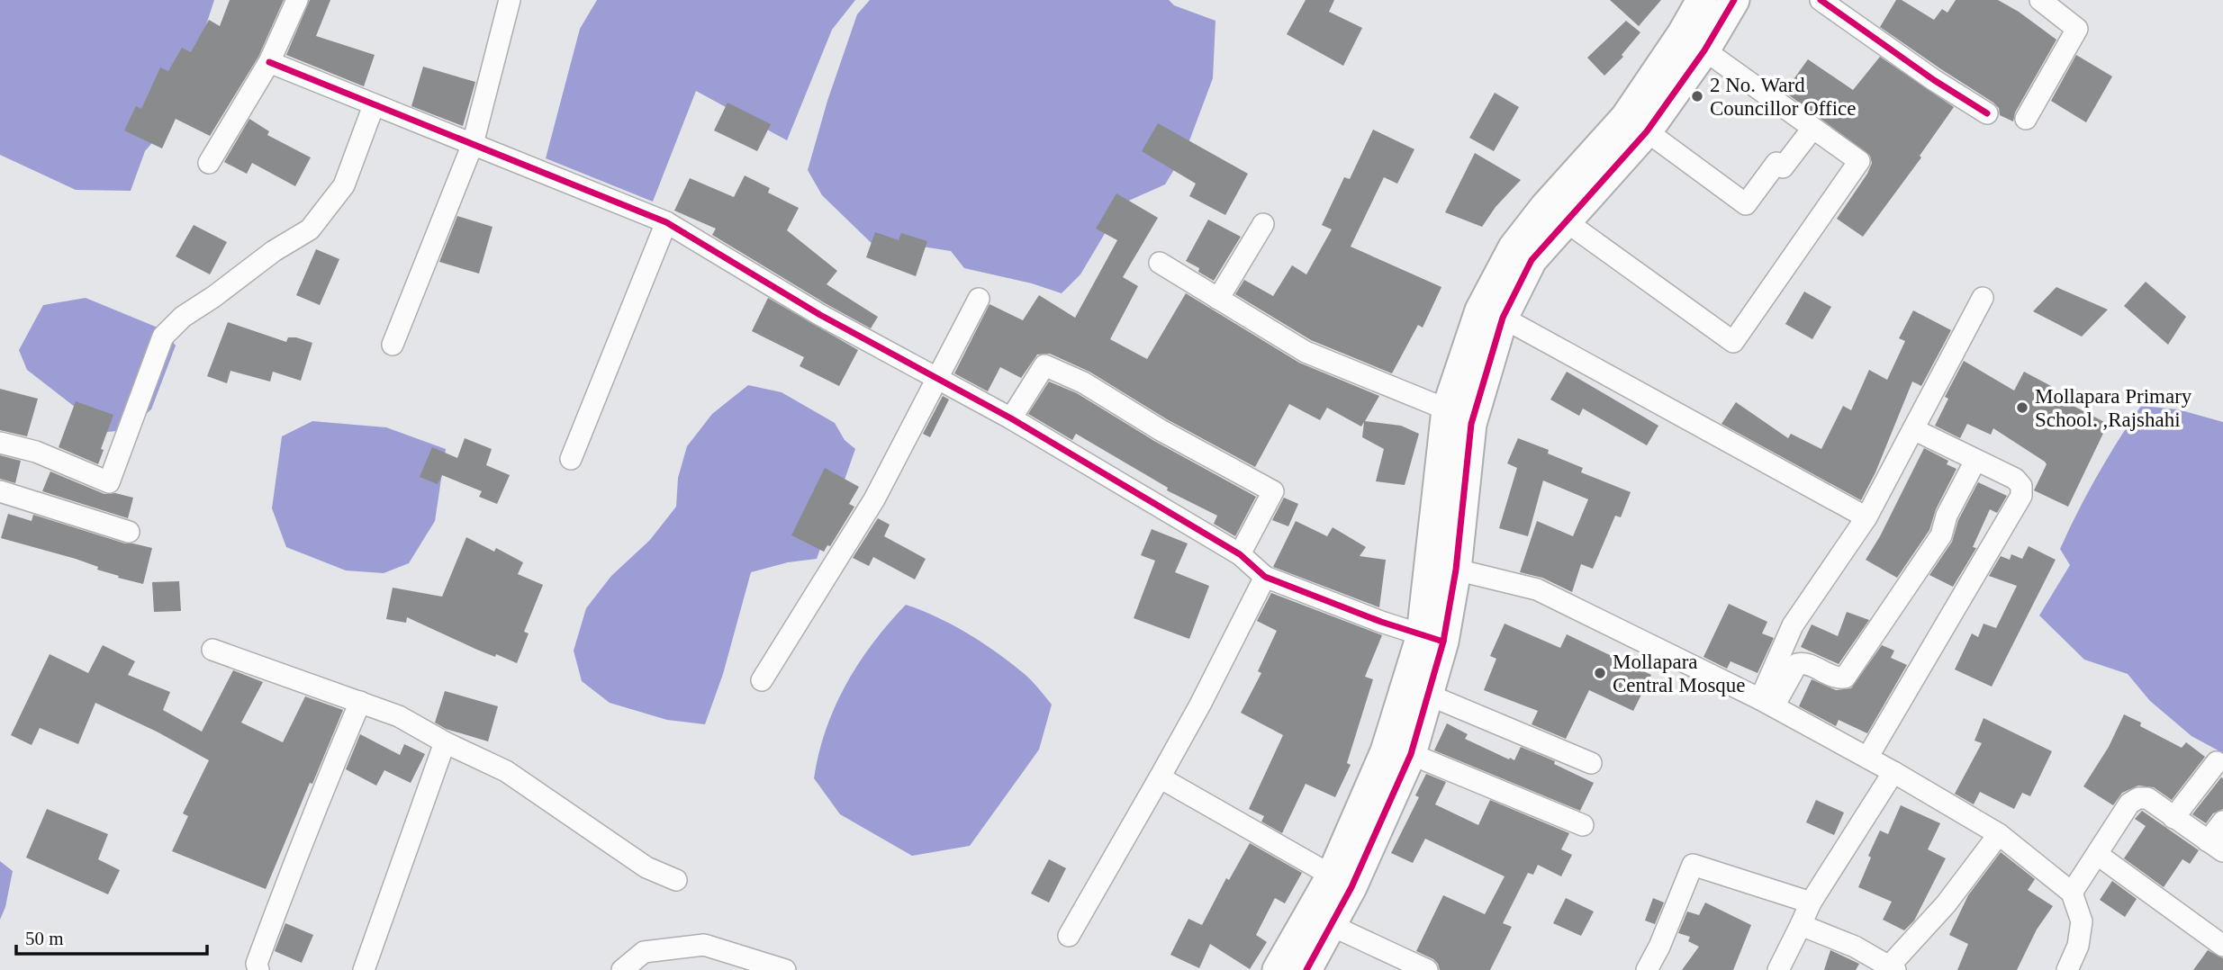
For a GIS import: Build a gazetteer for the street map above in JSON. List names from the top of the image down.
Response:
{
  "places": ["2 No. Ward Councillor Office", "Mollapara Primary School. ,Rajshahi", "Mollapara Central Mosque"],
  "scale_bar": "50 m"
}
